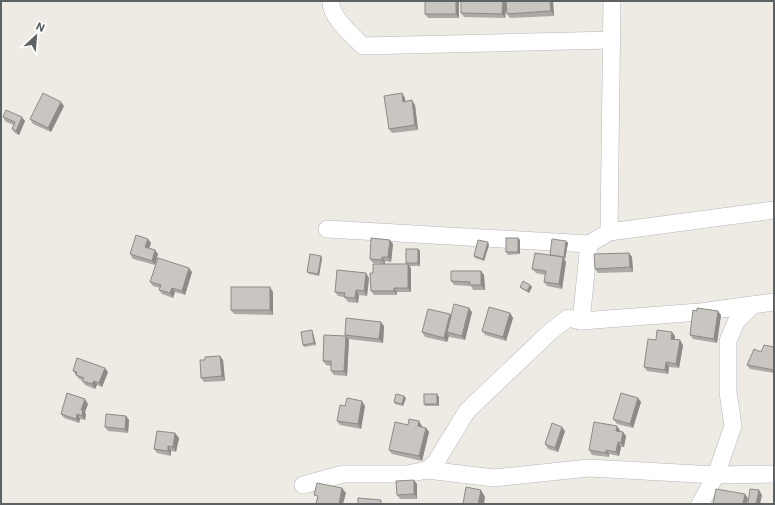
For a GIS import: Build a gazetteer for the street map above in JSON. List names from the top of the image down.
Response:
{
  "north": "top right"
}
